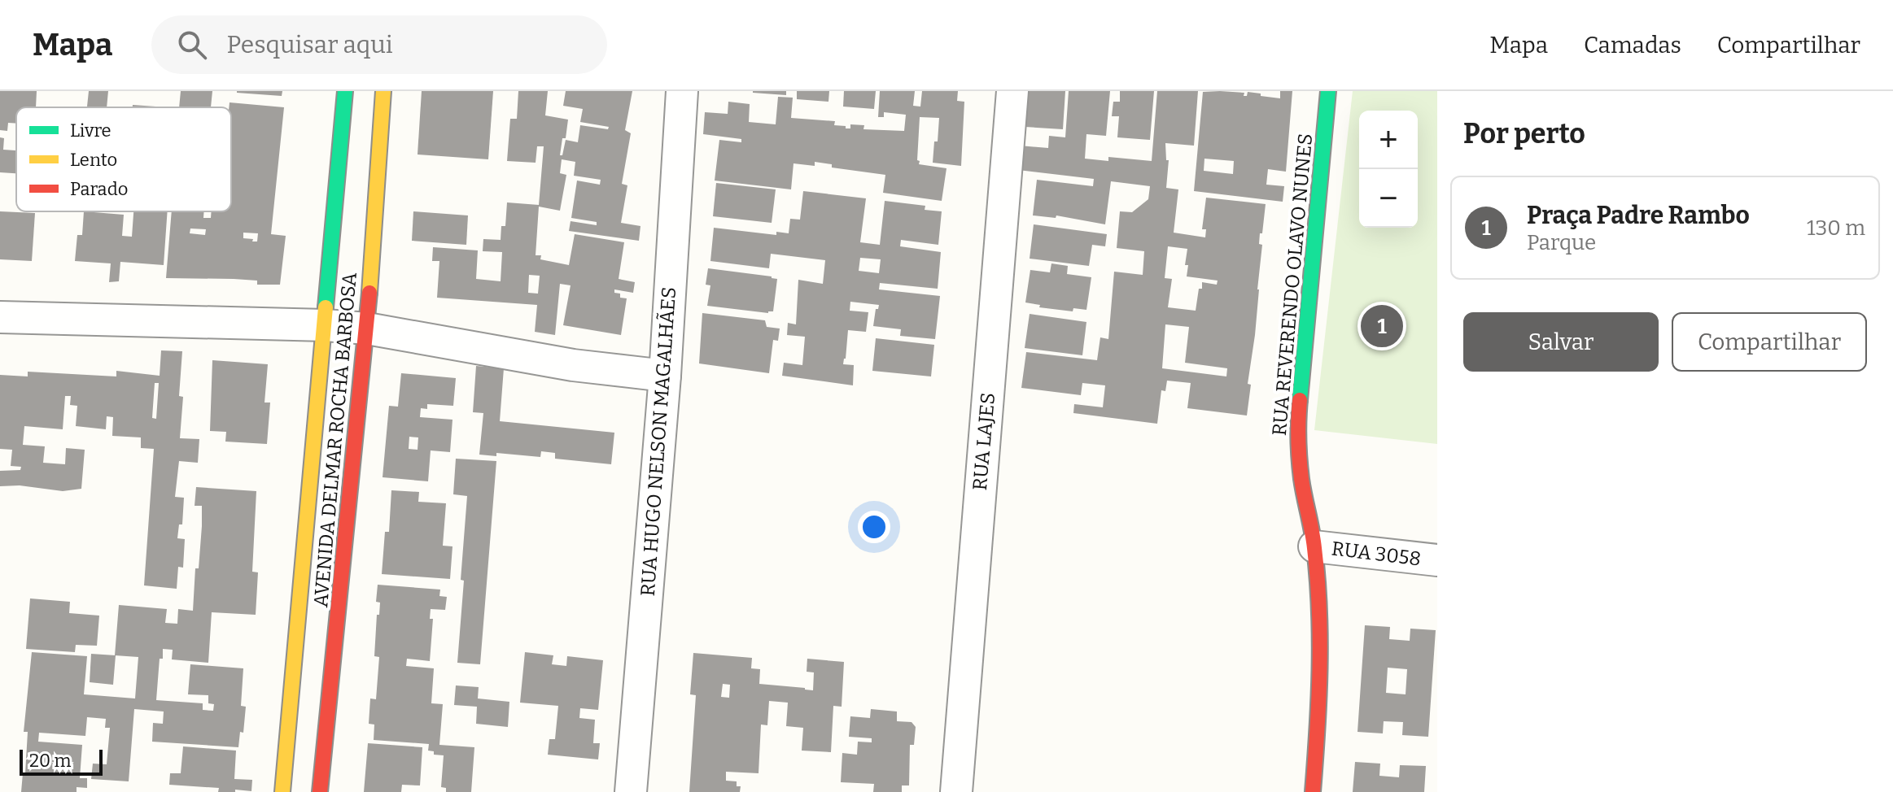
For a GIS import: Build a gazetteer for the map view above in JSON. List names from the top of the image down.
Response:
{
  "streets": {
    "street": [
      "RUA REVERENDO OLAVO NUNES",
      "AVENIDA DELMAR ROCHA BARBOSA",
      "RUA HUGO NELSON MAGALHÃES",
      "RUA LAJES",
      "RUA 3058"
    ]
  },
  "crossings": [
    ["RUA REVERENDO OLAVO NUNES", "RUA 3058"]
  ],
  "legend": ["Livre", "Lento", "Parado"],
  "scale_bar": "20 m",
  "page": {
    "header": "Mapa",
    "search": "Pesquisar aqui",
    "nav": ["Mapa", "Camadas", "Compartilhar"],
    "heading": "Por perto",
    "map_buttons": ["+", "−"],
    "list": [
      {
        "mark": "1",
        "name": "Praça Padre Rambo",
        "note": "Parque",
        "value": "130 m"
      }
    ],
    "buttons": ["Salvar", "Compartilhar"],
    "pins": "1",
    "scale": "20 m"
  }
}
